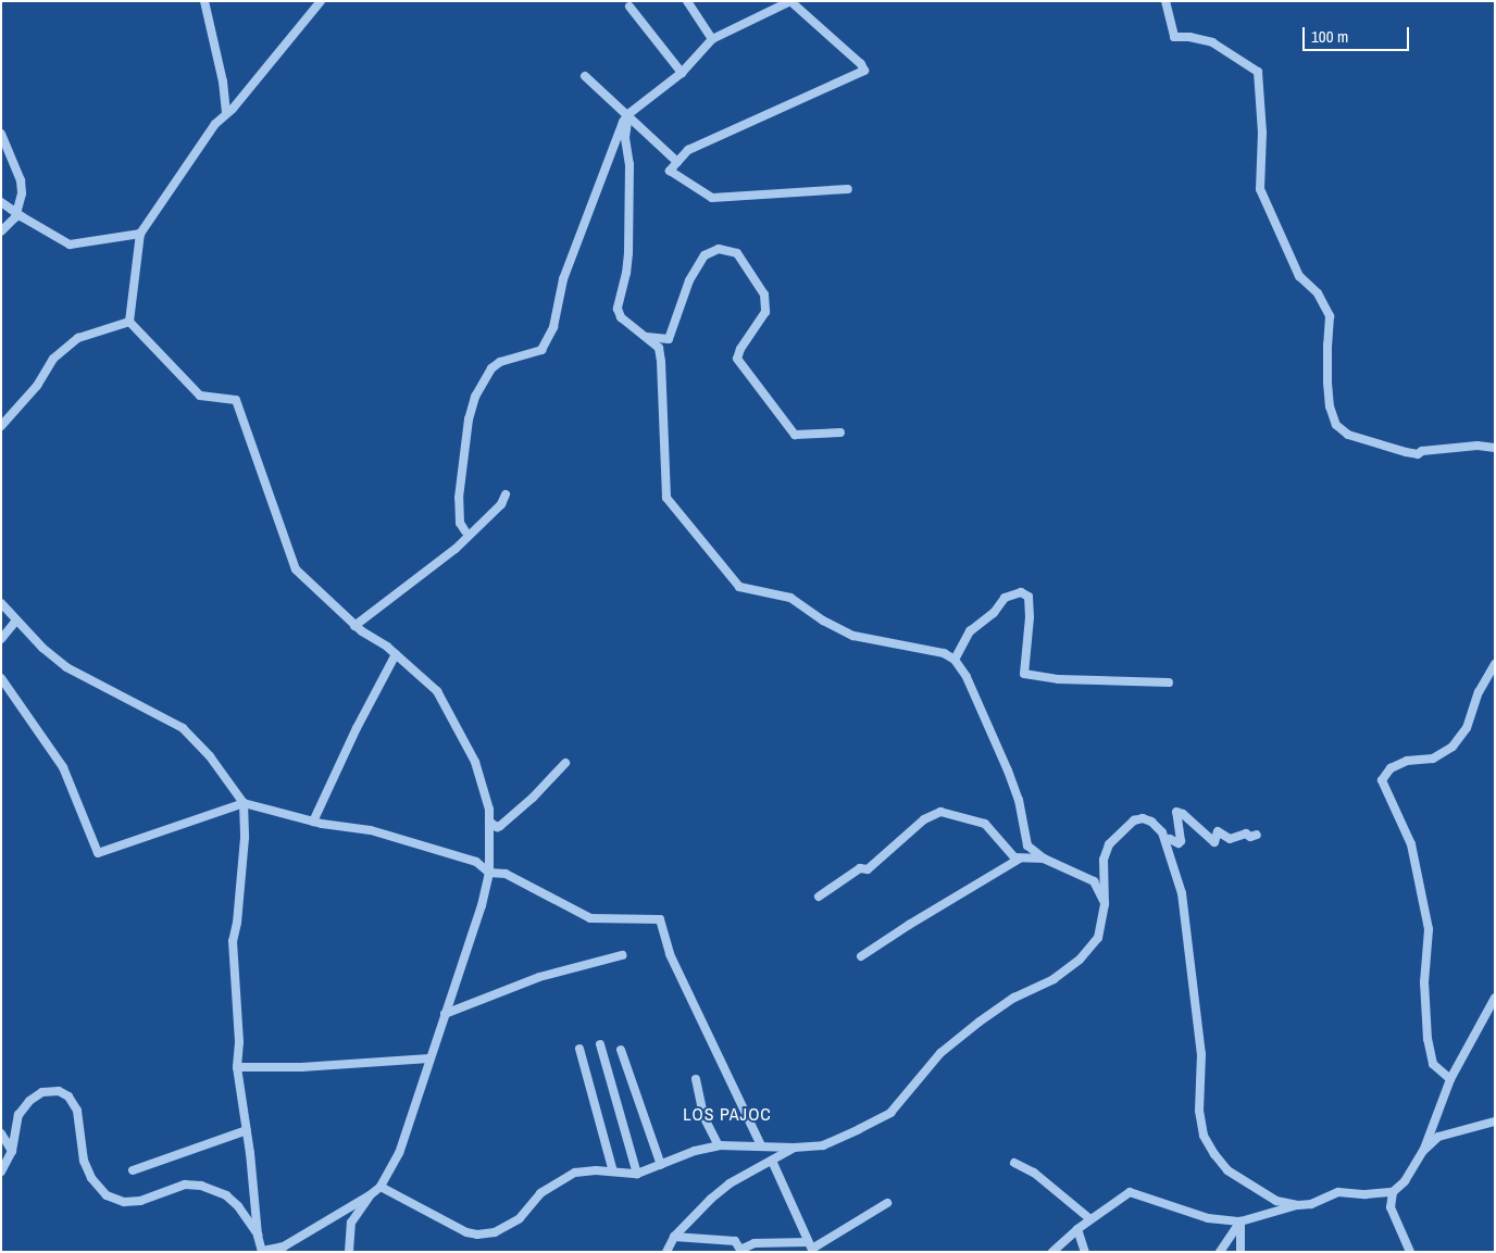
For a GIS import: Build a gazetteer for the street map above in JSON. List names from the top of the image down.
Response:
{
  "districts": ["LOS PAJOC"],
  "scale_bar": "100 m"
}
